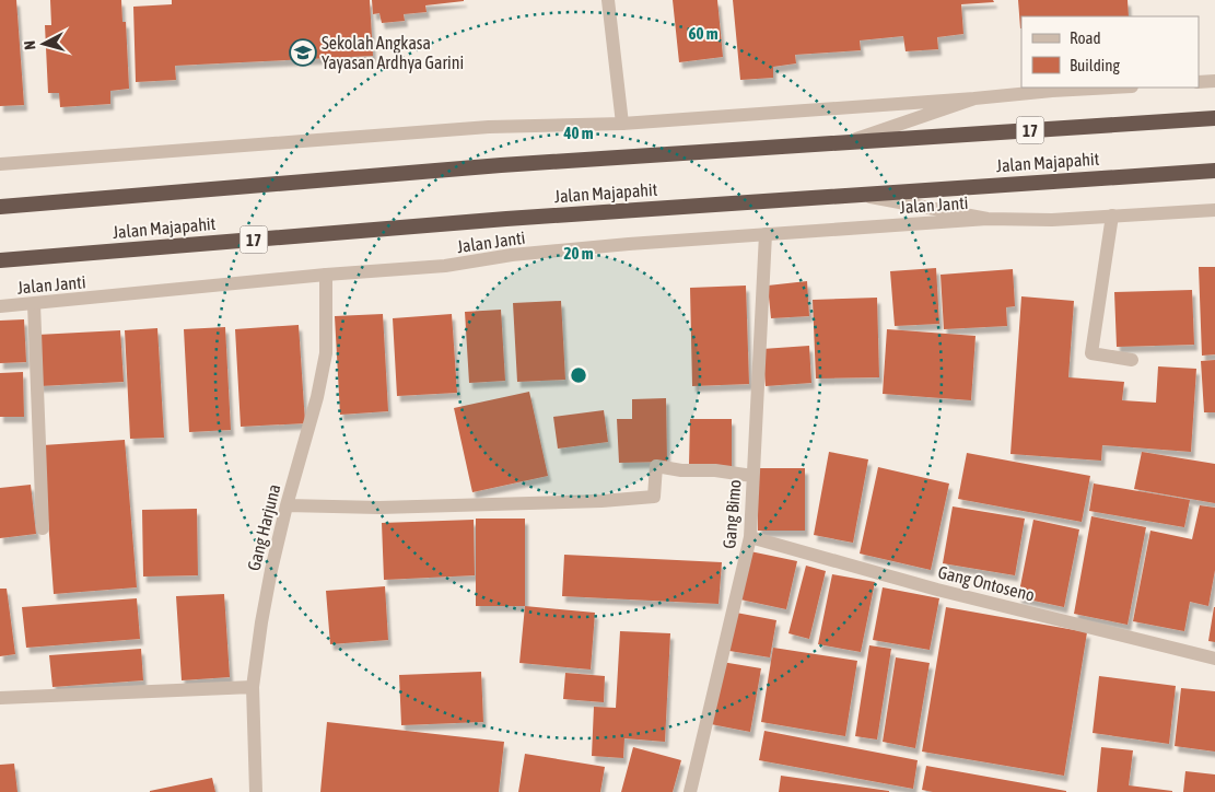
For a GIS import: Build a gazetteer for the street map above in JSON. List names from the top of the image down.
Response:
{
  "streets": {
    "highway": ["17", "Jalan Majapahit"],
    "street": [
      "Jalan Janti",
      "Gang Bimo",
      "Gang Harjuna",
      "Gang Ontoseno"
    ]
  },
  "crossings": [
    ["Jalan Janti", "Gang Bimo"],
    ["Jalan Janti", "Gang Harjuna"],
    ["Gang Bimo", "Gang Ontoseno"]
  ],
  "places": {
    "school or university": ["Sekolah Angkasa Yayasan Ardhya Garini"]
  },
  "legend": ["Road", "Building"],
  "north": "left",
  "rings": ["60 m", "40 m", "20 m"]
}
